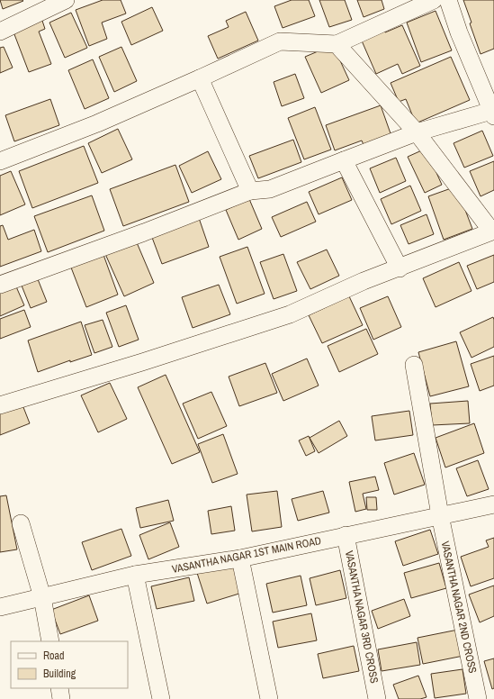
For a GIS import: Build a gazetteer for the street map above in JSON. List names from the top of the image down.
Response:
{
  "streets": {
    "street": ["VASANTHA NAGAR 1ST MAIN ROAD", "VASANTHA NAGAR 2ND CROSS", "VASANTHA NAGAR 3RD CROSS"]
  },
  "crossings": [
    ["VASANTHA NAGAR 1ST MAIN ROAD", "VASANTHA NAGAR 2ND CROSS"],
    ["VASANTHA NAGAR 1ST MAIN ROAD", "VASANTHA NAGAR 3RD CROSS"]
  ],
  "legend": ["Road", "Building"]
}
